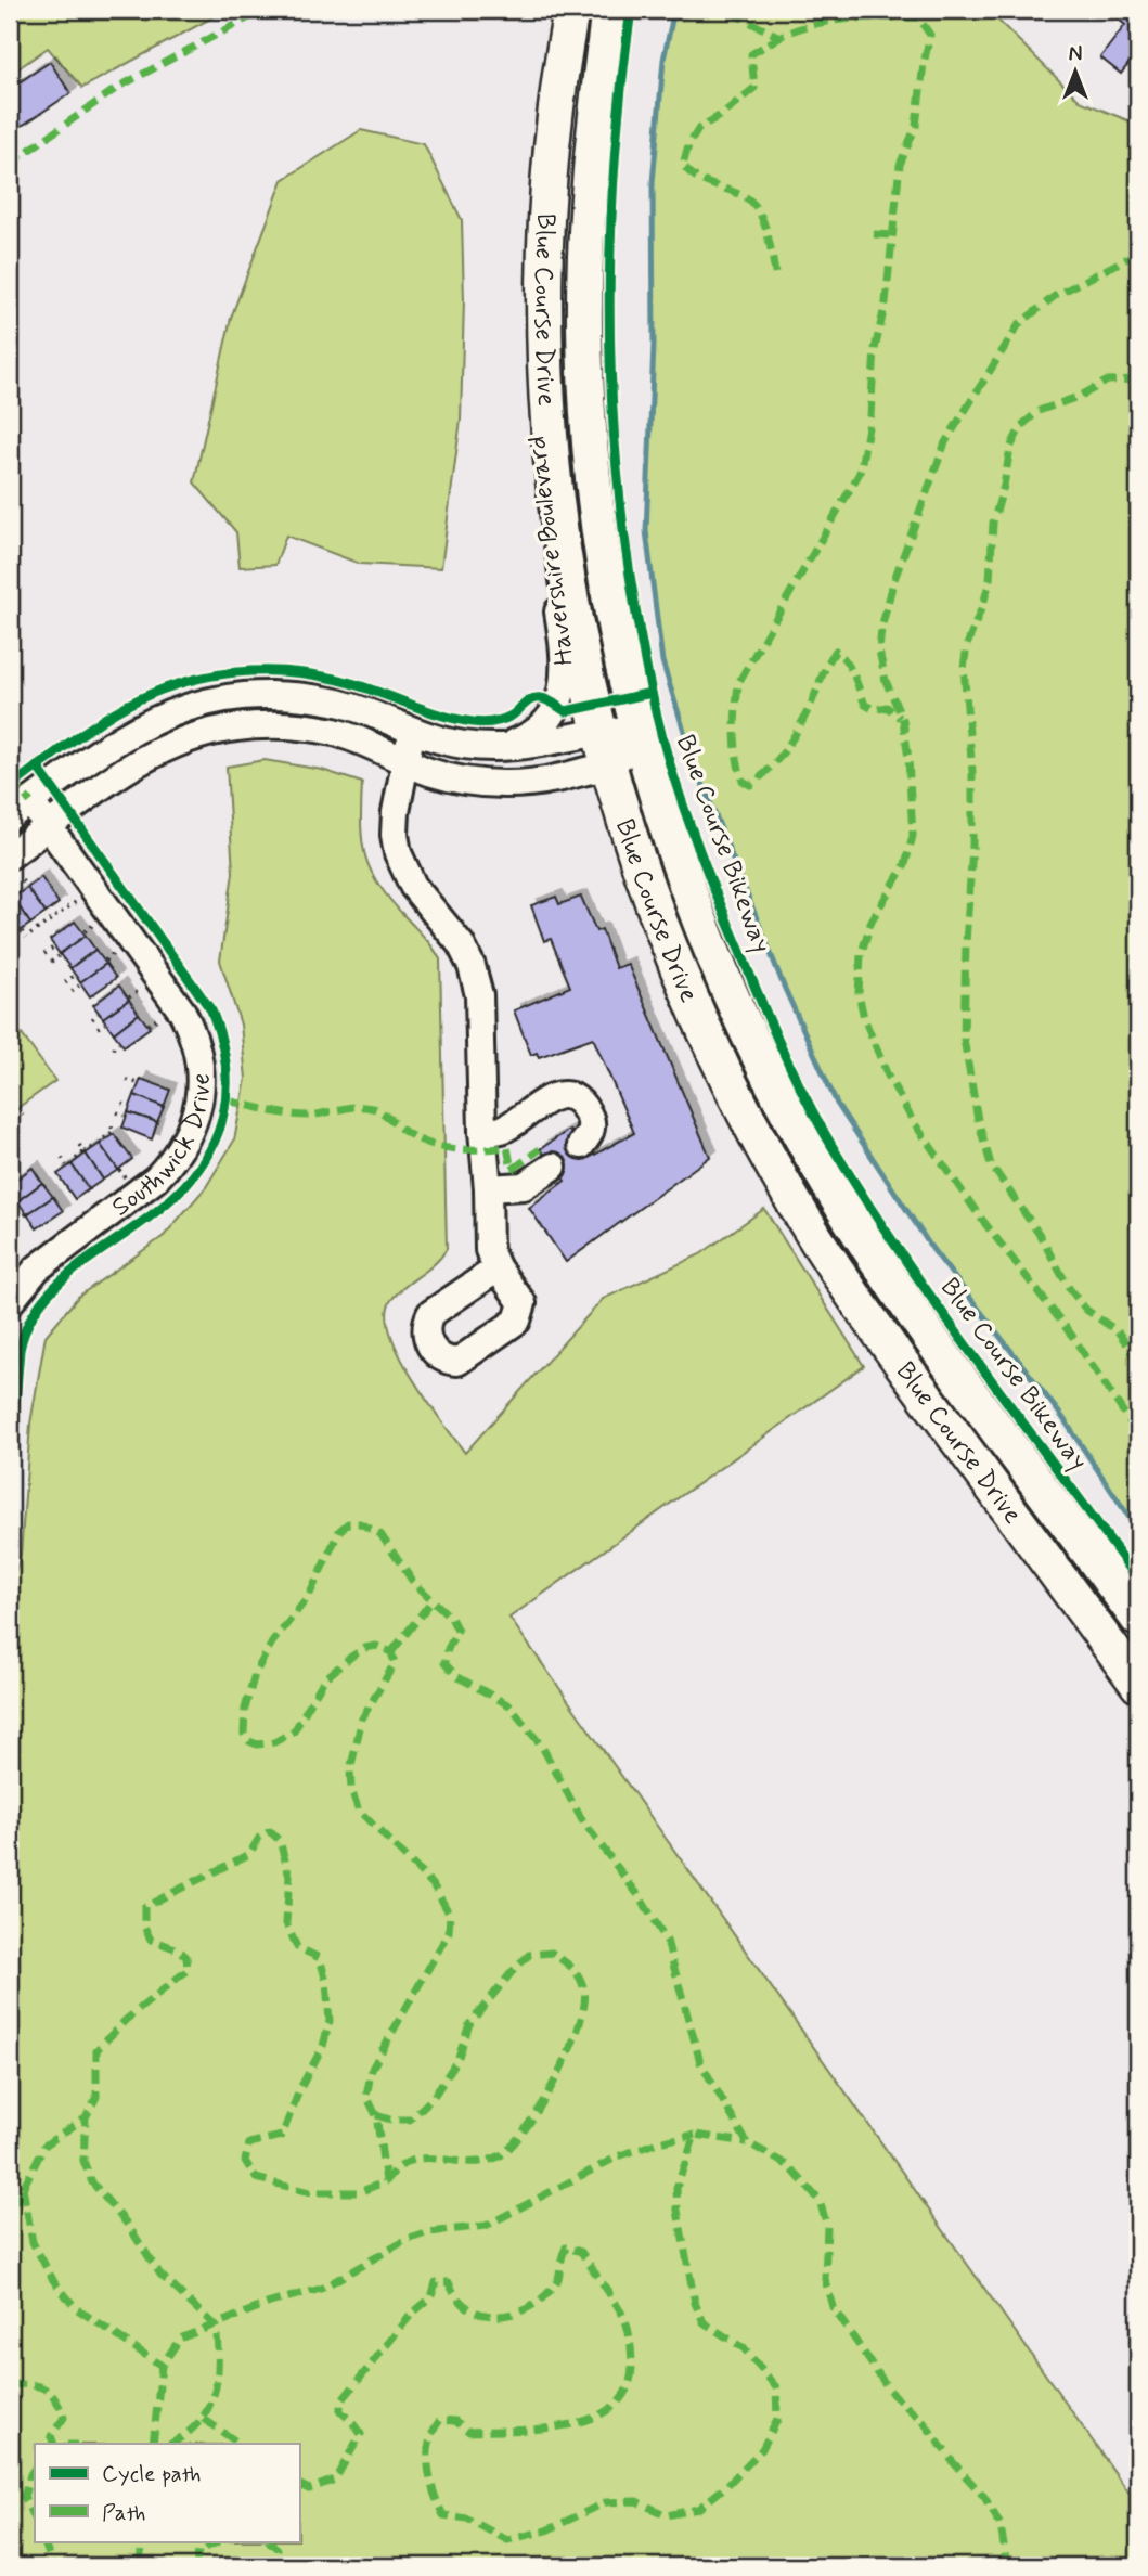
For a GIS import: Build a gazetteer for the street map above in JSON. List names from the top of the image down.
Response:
{
  "streets": {
    "main road": ["Blue Course Drive"],
    "street": ["Havershire Boulevard", "Southwick Drive"],
    "cycle path": ["Blue Course Bikeway"]
  },
  "crossings": [
    ["Blue Course Drive", "Havershire Boulevard"]
  ],
  "legend": ["Cycle path", "Path"],
  "north": "top"
}
